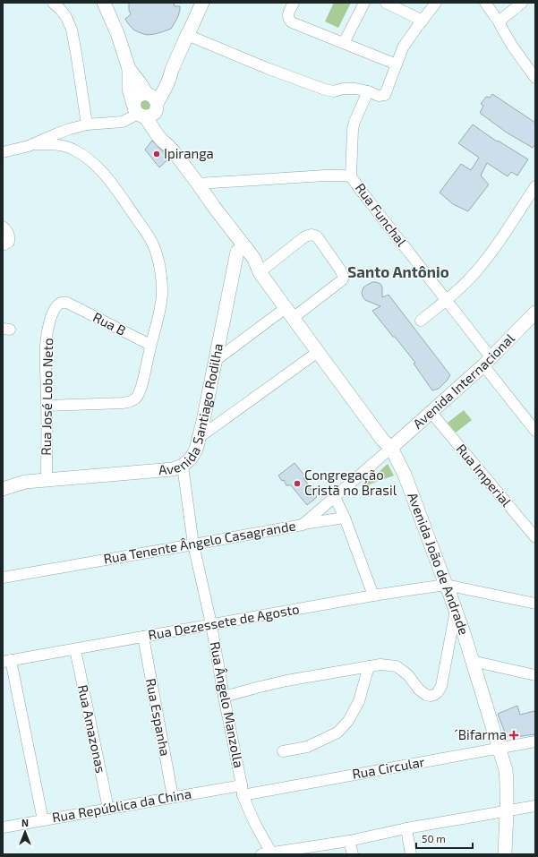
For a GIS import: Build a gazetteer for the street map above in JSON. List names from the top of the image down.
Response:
{
  "streets": {
    "main road": ["Avenida Internacional", "Avenida Santiago Rodilha", "Avenida João de Andrade"],
    "street": [
      "Rua Funchal",
      "Rua B",
      "Rua José Lobo Neto",
      "Rua Imperial",
      "Rua Tenente Ângelo Casagrande",
      "Rua Dezessete de Agosto",
      "Rua Ângelo Manzolla",
      "Rua Espanha",
      "Rua Amazonas",
      "Rua Circular",
      "Rua República da China"
    ]
  },
  "crossings": [
    ["Rua Funchal", "Avenida Internacional"],
    ["Rua Funchal", "Avenida João de Andrade"],
    ["Rua B", "Rua José Lobo Neto"],
    ["Avenida Internacional", "Rua Imperial"],
    ["Avenida Internacional", "Rua Tenente Ângelo Casagrande"],
    ["Avenida Internacional", "Avenida João de Andrade"],
    ["Rua José Lobo Neto", "Avenida Santiago Rodilha"],
    ["Avenida Santiago Rodilha", "Avenida João de Andrade"],
    ["Avenida Santiago Rodilha", "Rua Ângelo Manzolla"],
    ["Rua Tenente Ângelo Casagrande", "Avenida João de Andrade"],
    ["Rua Tenente Ângelo Casagrande", "Rua Ângelo Manzolla"],
    ["Avenida João de Andrade", "Rua Dezessete de Agosto"],
    ["Avenida João de Andrade", "Rua Circular"],
    ["Rua Dezessete de Agosto", "Rua Ângelo Manzolla"],
    ["Rua Dezessete de Agosto", "Rua Espanha"],
    ["Rua Dezessete de Agosto", "Rua Amazonas"],
    ["Rua Ângelo Manzolla", "Rua Circular"],
    ["Rua Ângelo Manzolla", "Rua República da China"],
    ["Rua Espanha", "Rua República da China"],
    ["Rua Amazonas", "Rua República da China"],
    ["Rua Circular", "Rua República da China"]
  ],
  "districts": ["Santo Antônio"],
  "places": {
    "other": ["Ipiranga", "Congregação Cristã no Brasil"],
    "health": ["´Bifarma"]
  },
  "scale_bar": "50 m",
  "north": "top"
}
